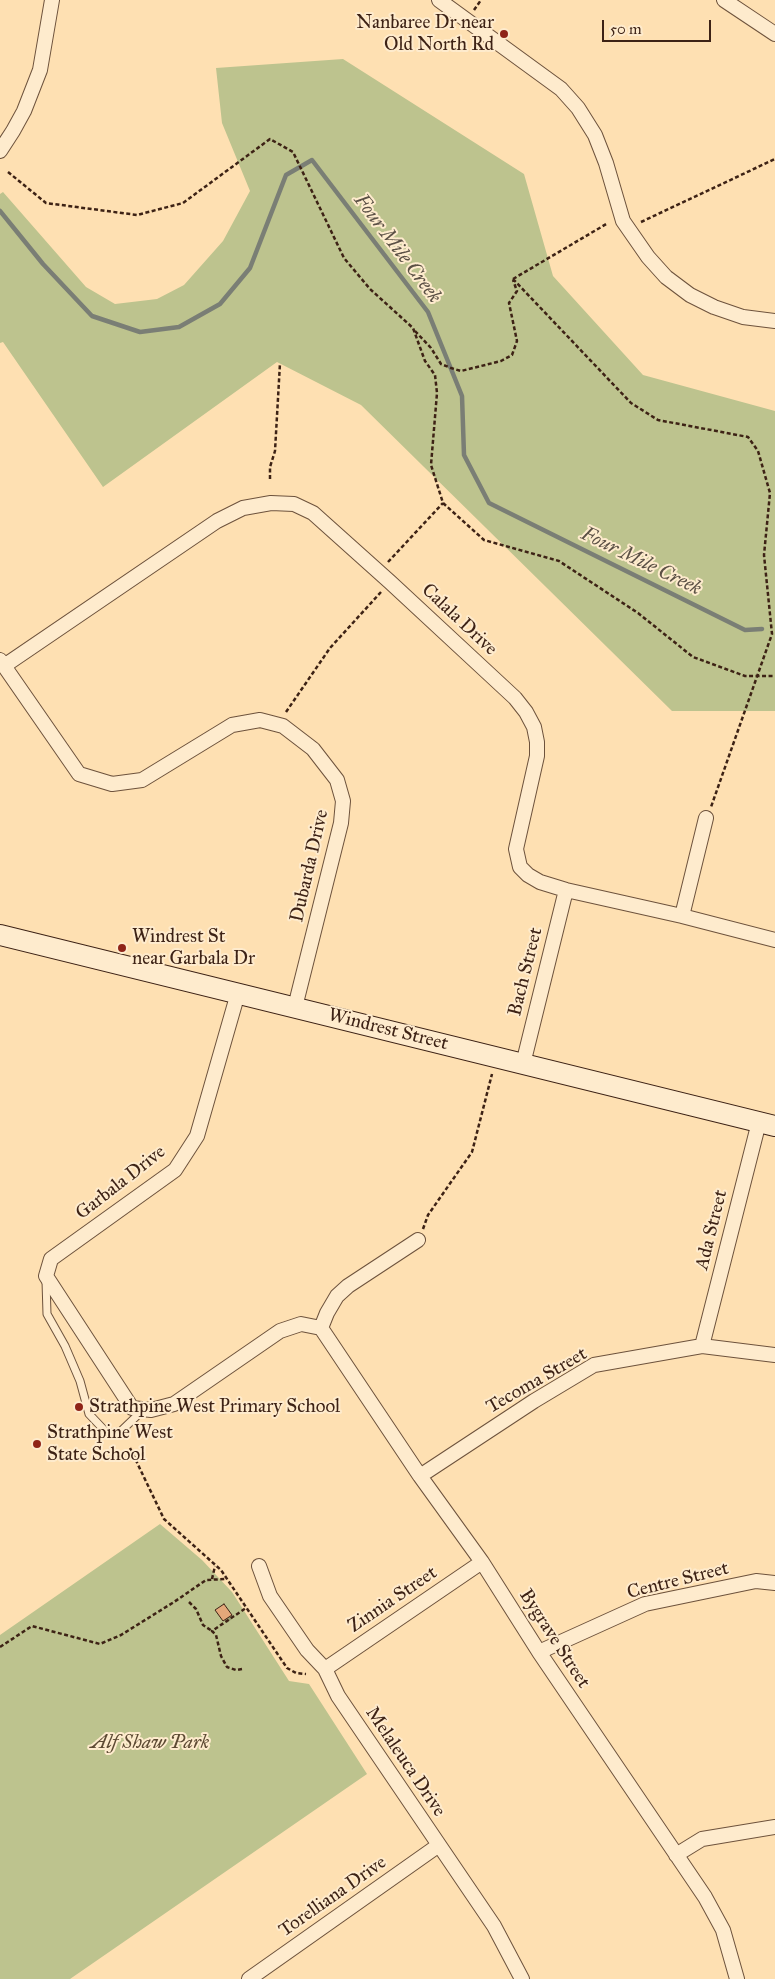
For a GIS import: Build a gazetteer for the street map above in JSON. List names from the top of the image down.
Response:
{
  "streets": {
    "street": [
      "Calala Drive",
      "Dubarda Drive",
      "Bach Street",
      "Windrest Street",
      "Garbala Drive",
      "Ada Street",
      "Tecoma Street",
      "Centre Street",
      "Zinnia Street",
      "Bygrave Street",
      "Melaleuca Drive",
      "Torelliana Drive"
    ]
  },
  "crossings": [
    ["Calala Drive", "Dubarda Drive"],
    ["Calala Drive", "Bach Street"],
    ["Dubarda Drive", "Windrest Street"],
    ["Bach Street", "Windrest Street"],
    ["Windrest Street", "Garbala Drive"],
    ["Windrest Street", "Ada Street"],
    ["Ada Street", "Tecoma Street"],
    ["Tecoma Street", "Bygrave Street"],
    ["Centre Street", "Bygrave Street"],
    ["Zinnia Street", "Bygrave Street"],
    ["Zinnia Street", "Melaleuca Drive"],
    ["Melaleuca Drive", "Torelliana Drive"]
  ],
  "water": ["Four Mile Creek"],
  "parks": ["Alf Shaw Park"],
  "places": [
    "Nanbaree Dr near Old North Rd",
    "Windrest St near Garbala Dr",
    "Strathpine West Primary School",
    "Strathpine West State School"
  ],
  "scale_bar": "50 m"
}
